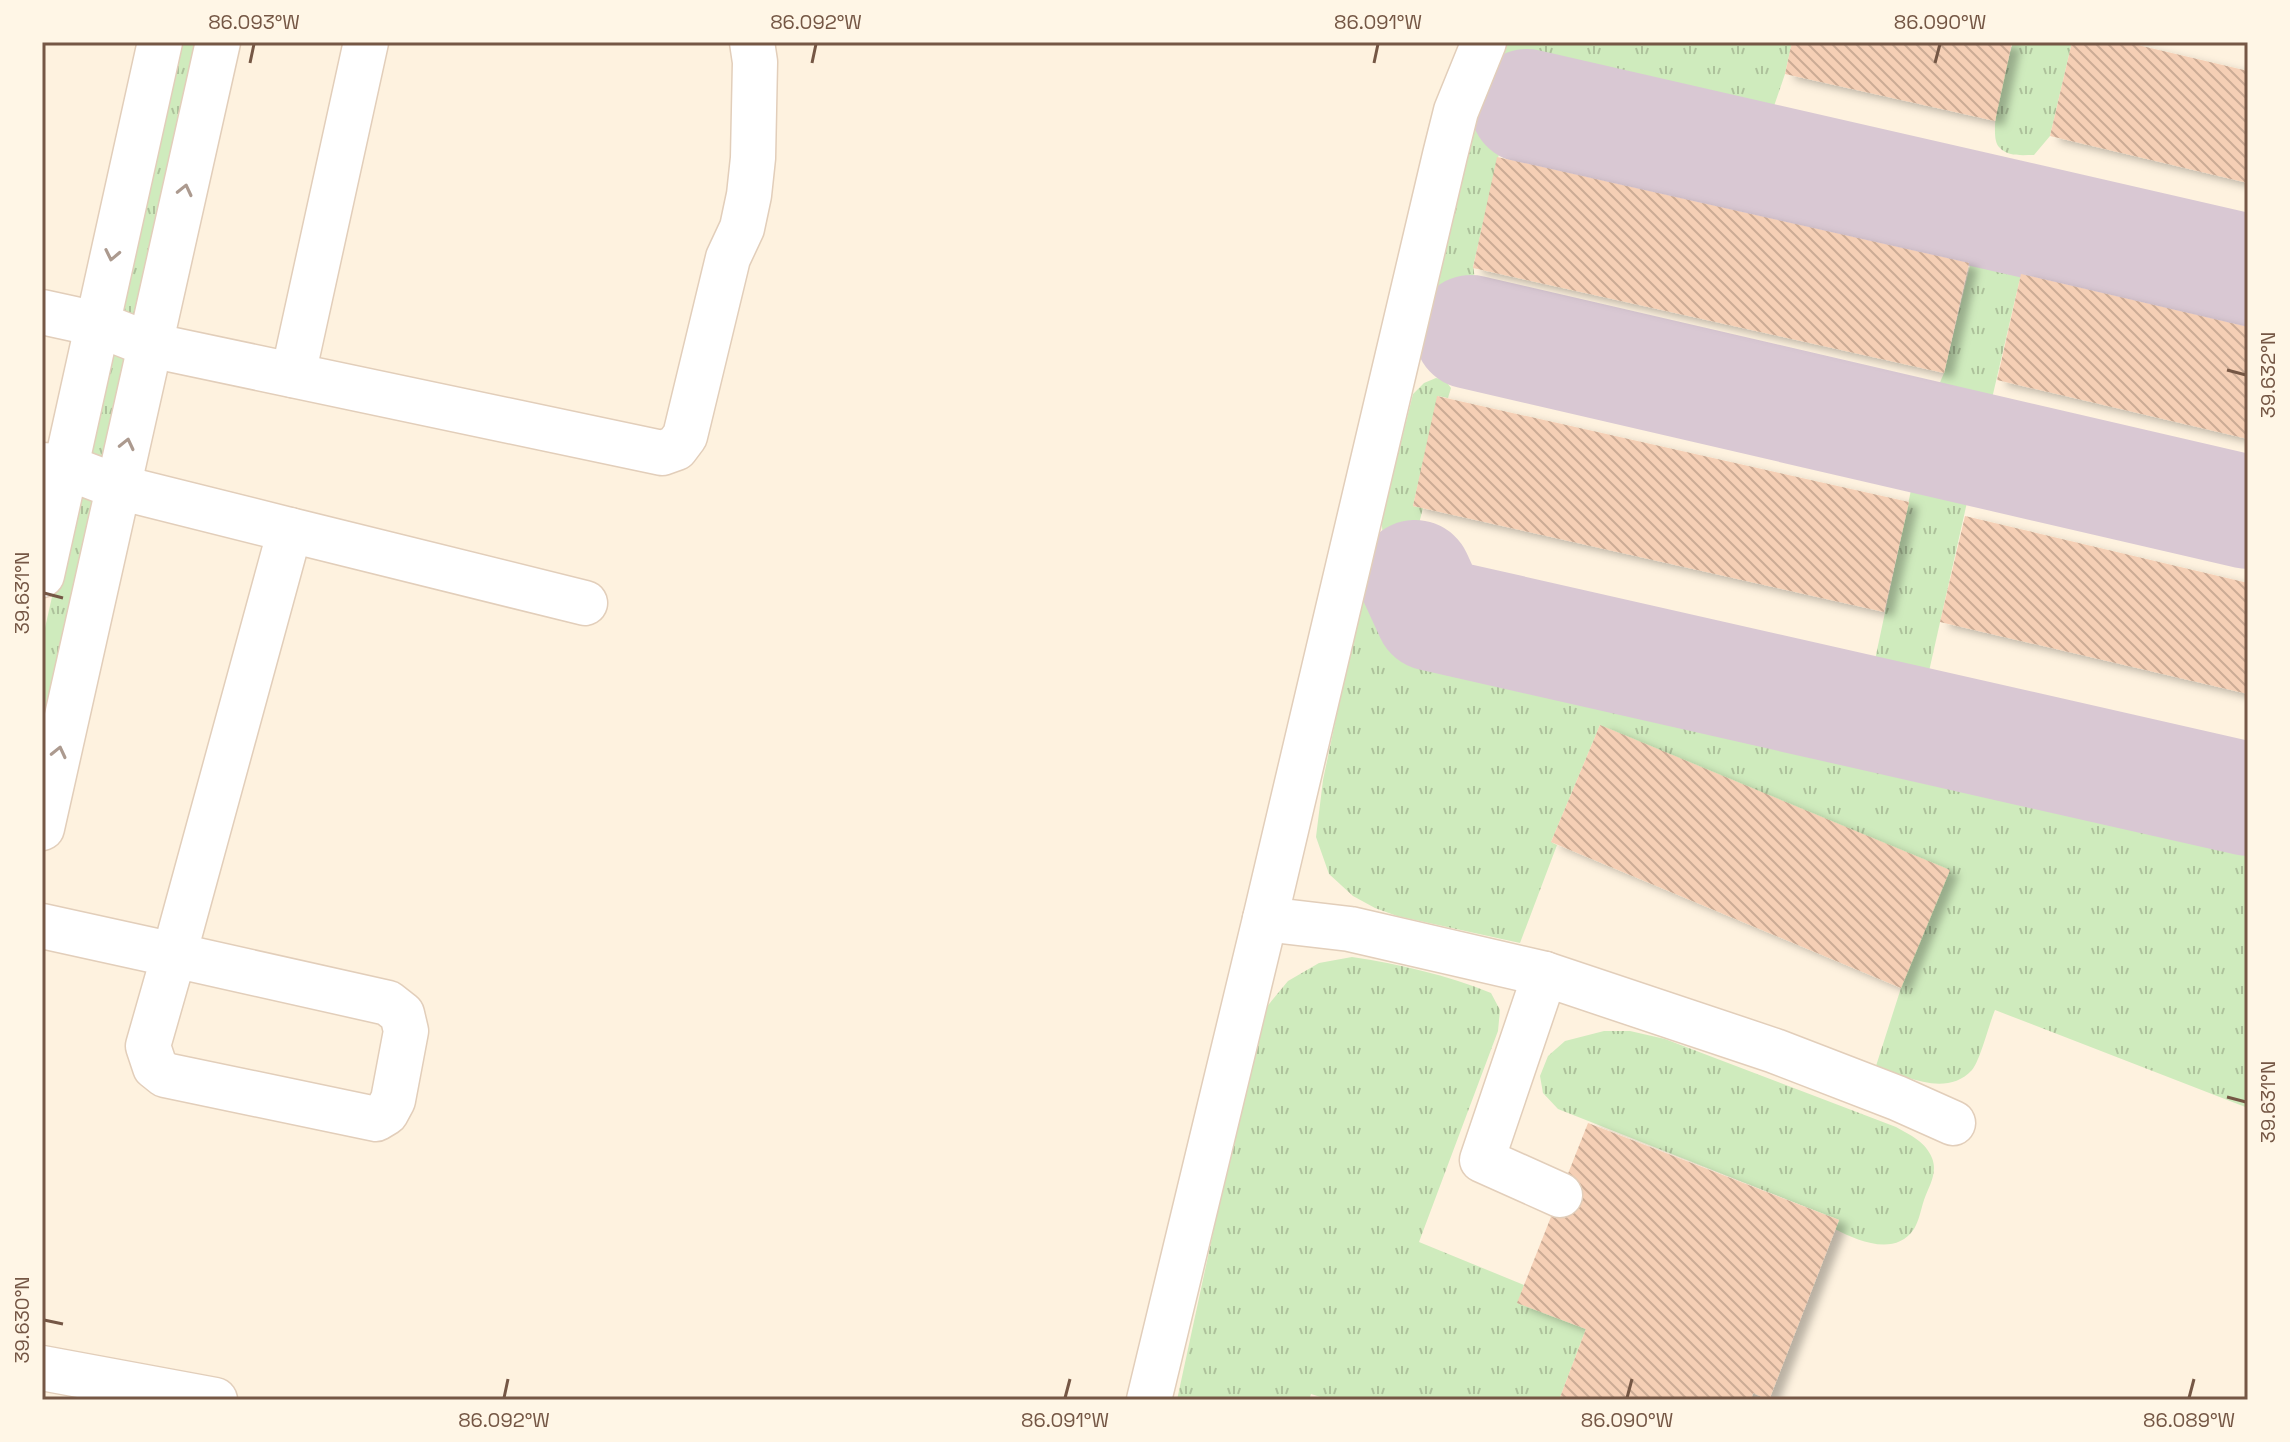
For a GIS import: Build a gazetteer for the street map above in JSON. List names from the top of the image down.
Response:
{
  "coordinates": [
    "86.093°W",
    "86.092°W",
    "86.091°W",
    "86.090°W",
    "39.632°N",
    "39.631°N",
    "39.630°N",
    "86.089°W"
  ]
}
